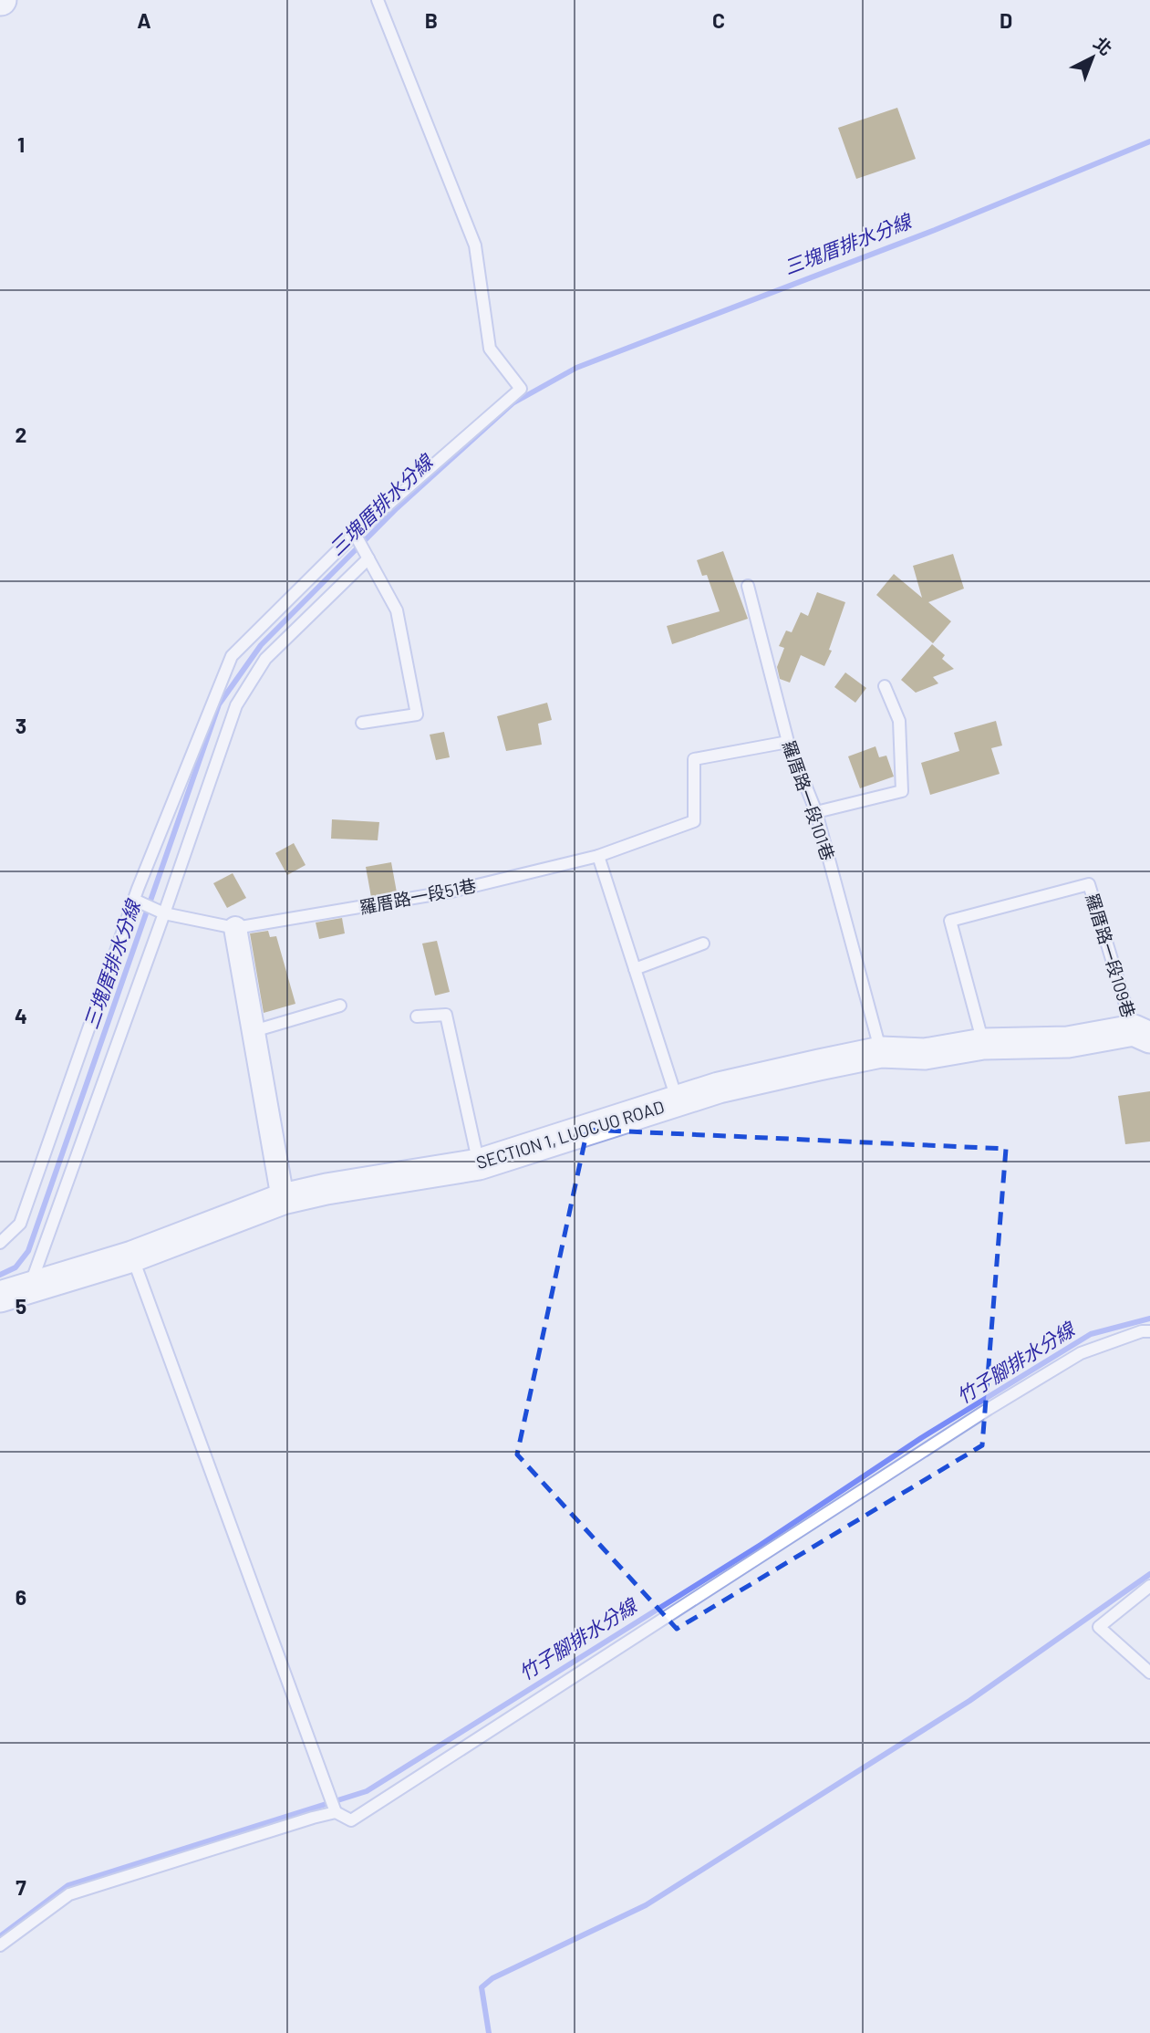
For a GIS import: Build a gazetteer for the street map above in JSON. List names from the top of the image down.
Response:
{
  "streets": {
    "street": ["SECTION 1, LUOCUO ROAD"],
    "lane": ["羅厝路一段101巷", "羅厝路一段51巷", "羅厝路一段109巷"]
  },
  "crossings": [
    ["羅厝路一段101巷", "羅厝路一段51巷"],
    ["羅厝路一段101巷", "SECTION 1, LUOCUO ROAD"],
    ["羅厝路一段109巷", "SECTION 1, LUOCUO ROAD"]
  ],
  "water": ["三塊厝排水分線", "竹子腳排水分線"],
  "north": "top right",
  "grid": {
    "columns": [
      "A",
      "B",
      "C",
      "D"
    ],
    "rows": [
      "1",
      "2",
      "3",
      "4",
      "5",
      "6",
      "7"
    ]
  }
}
